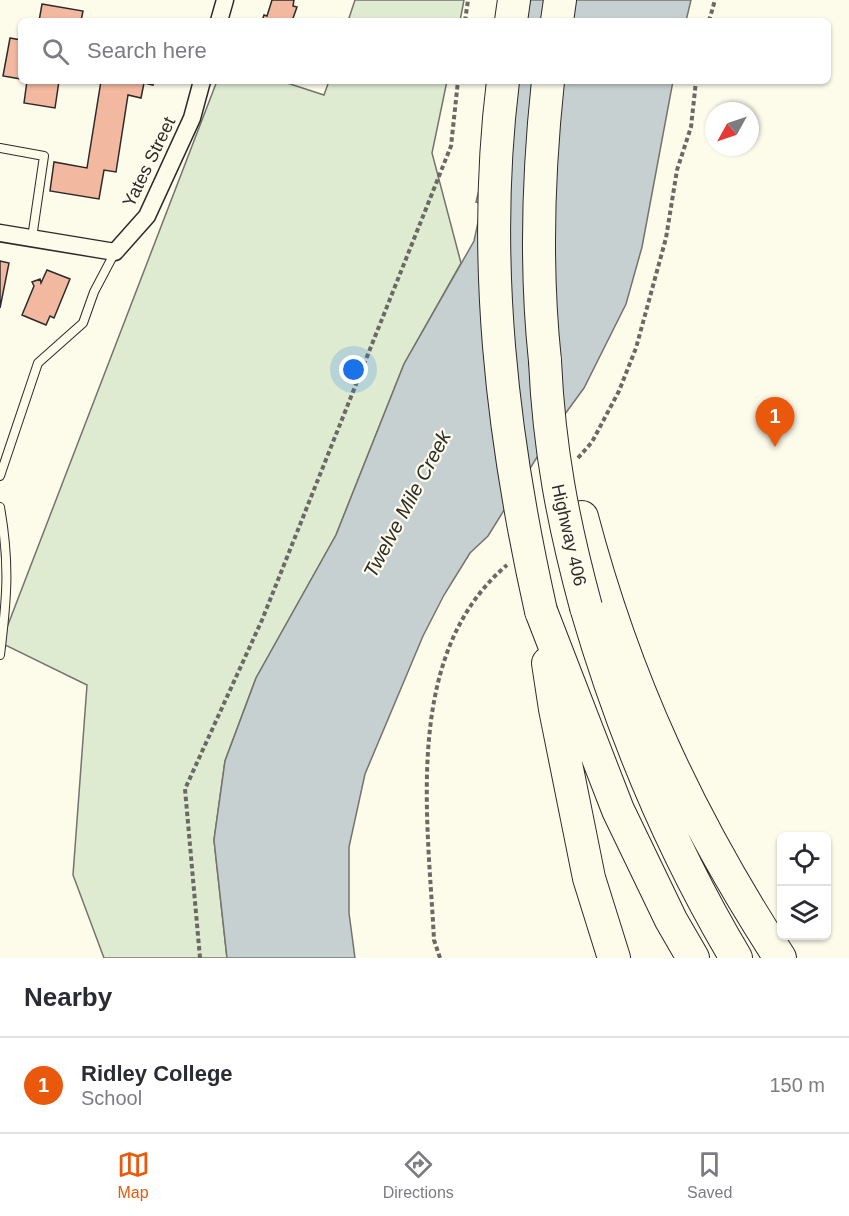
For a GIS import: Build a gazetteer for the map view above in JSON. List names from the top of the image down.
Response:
{
  "streets": {
    "highway": ["Highway 406"],
    "street": ["Yates Street"]
  },
  "water": ["Twelve Mile Creek"],
  "north": "bottom left",
  "page": {
    "search": "Search here",
    "pins": "1",
    "heading": "Nearby",
    "list": [
      {
        "mark": "1",
        "name": "Ridley College",
        "note": "School",
        "value": "150 m"
      }
    ],
    "nav": ["Map", "Directions", "Saved"]
  }
}
